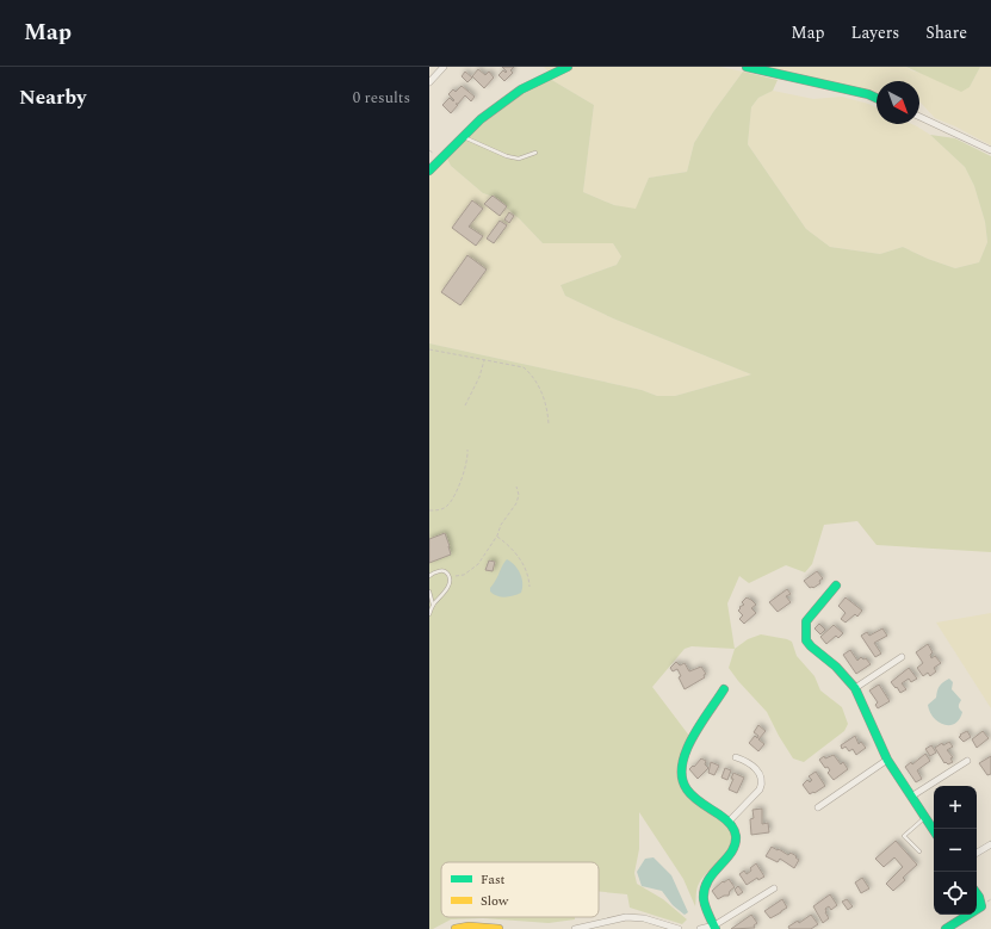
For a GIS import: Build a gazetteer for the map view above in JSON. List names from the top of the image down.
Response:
{
  "legend": ["Fast", "Slow"],
  "north": "bottom right",
  "page": {
    "header": "Map",
    "nav": ["Map", "Layers", "Share"],
    "heading": ["Nearby", "0 results"],
    "map_buttons": ["+", "−"]
  }
}
